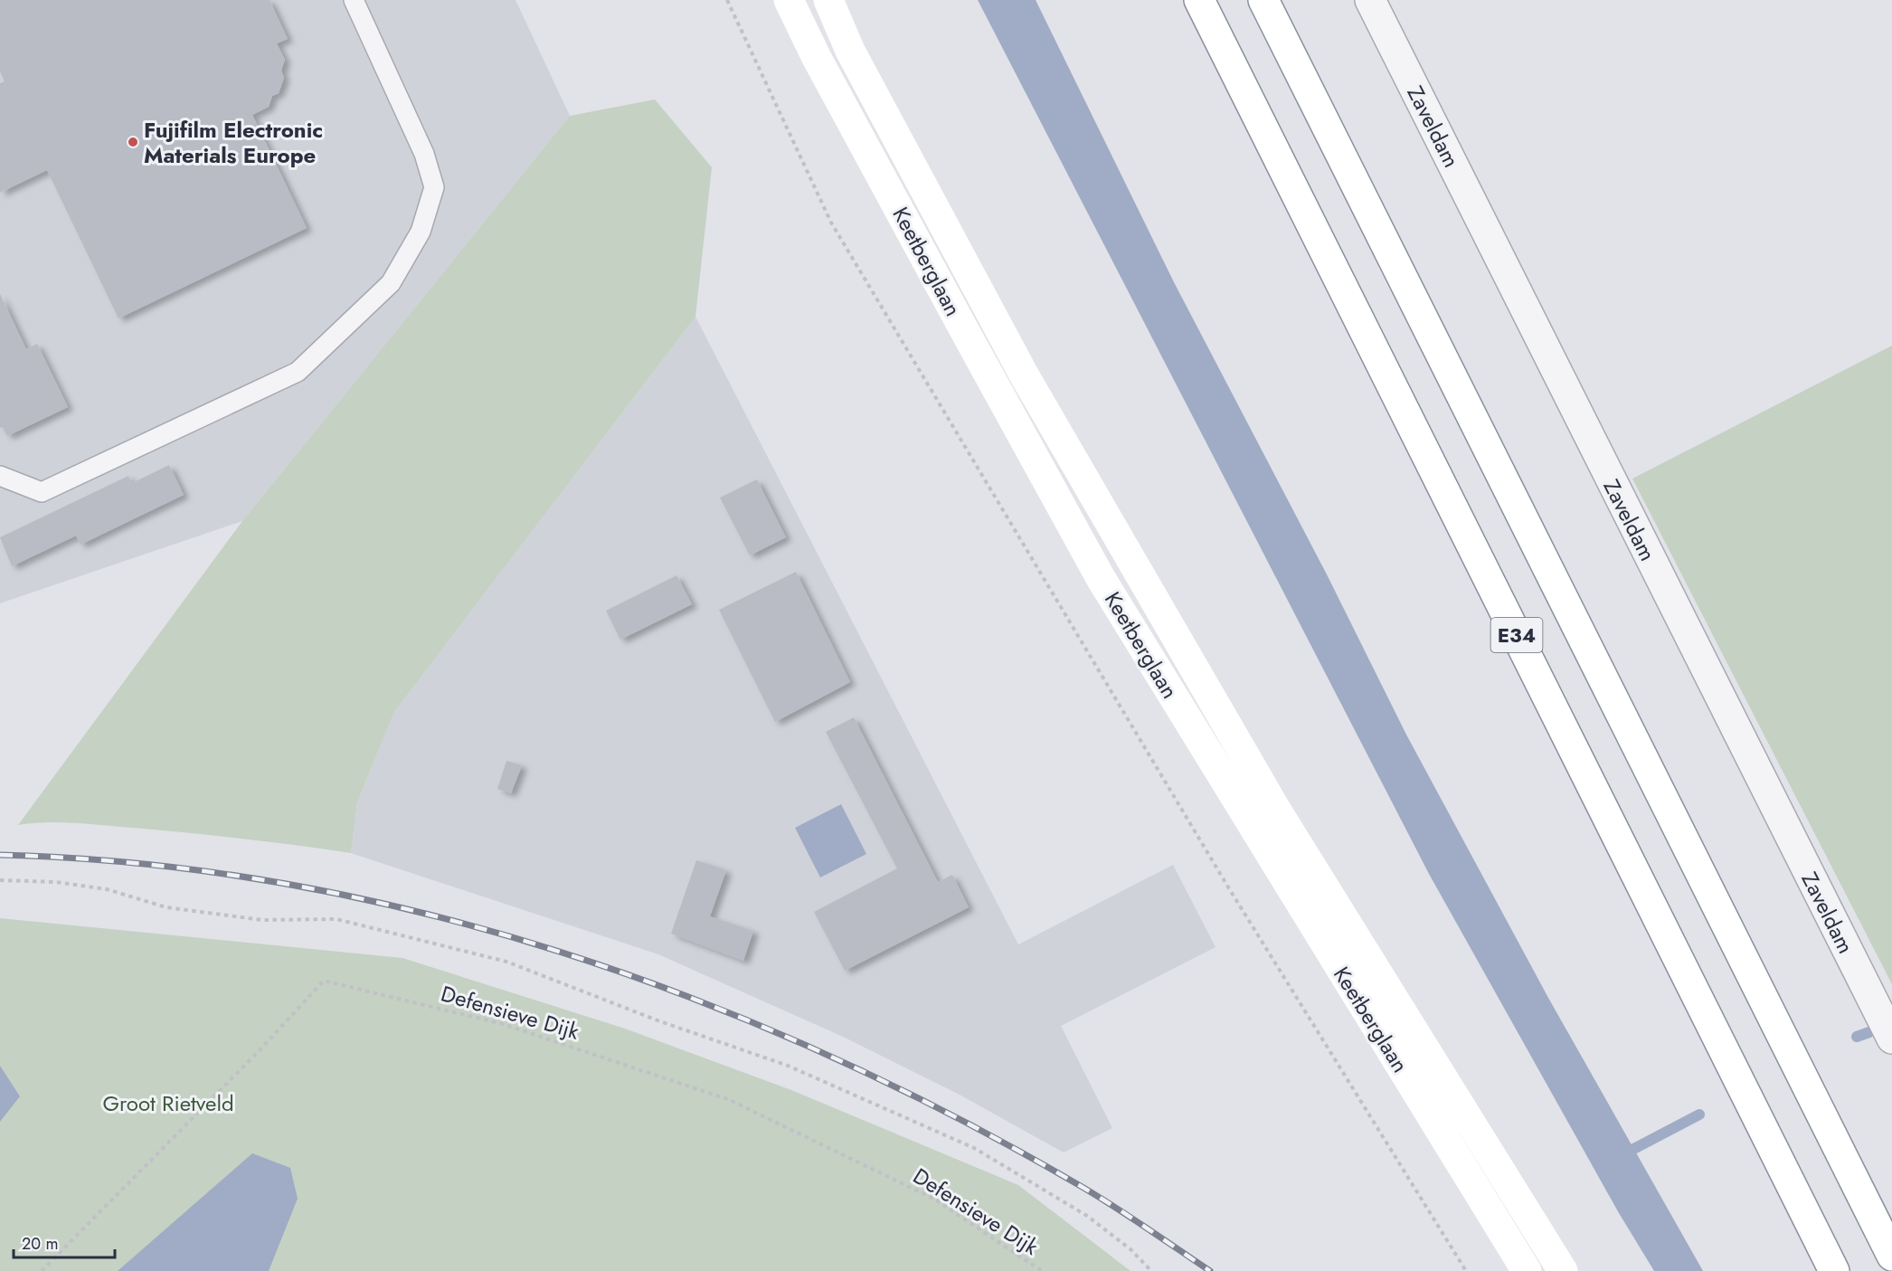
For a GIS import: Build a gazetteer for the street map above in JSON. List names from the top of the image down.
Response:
{
  "streets": {
    "main road": ["Keetberglaan", "E34"],
    "street": ["Zaveldam"],
    "path": ["Defensieve Dijk"]
  },
  "parks": ["Groot Rietveld"],
  "places": ["Fujifilm Electronic Materials Europe"],
  "scale_bar": "20 m"
}
